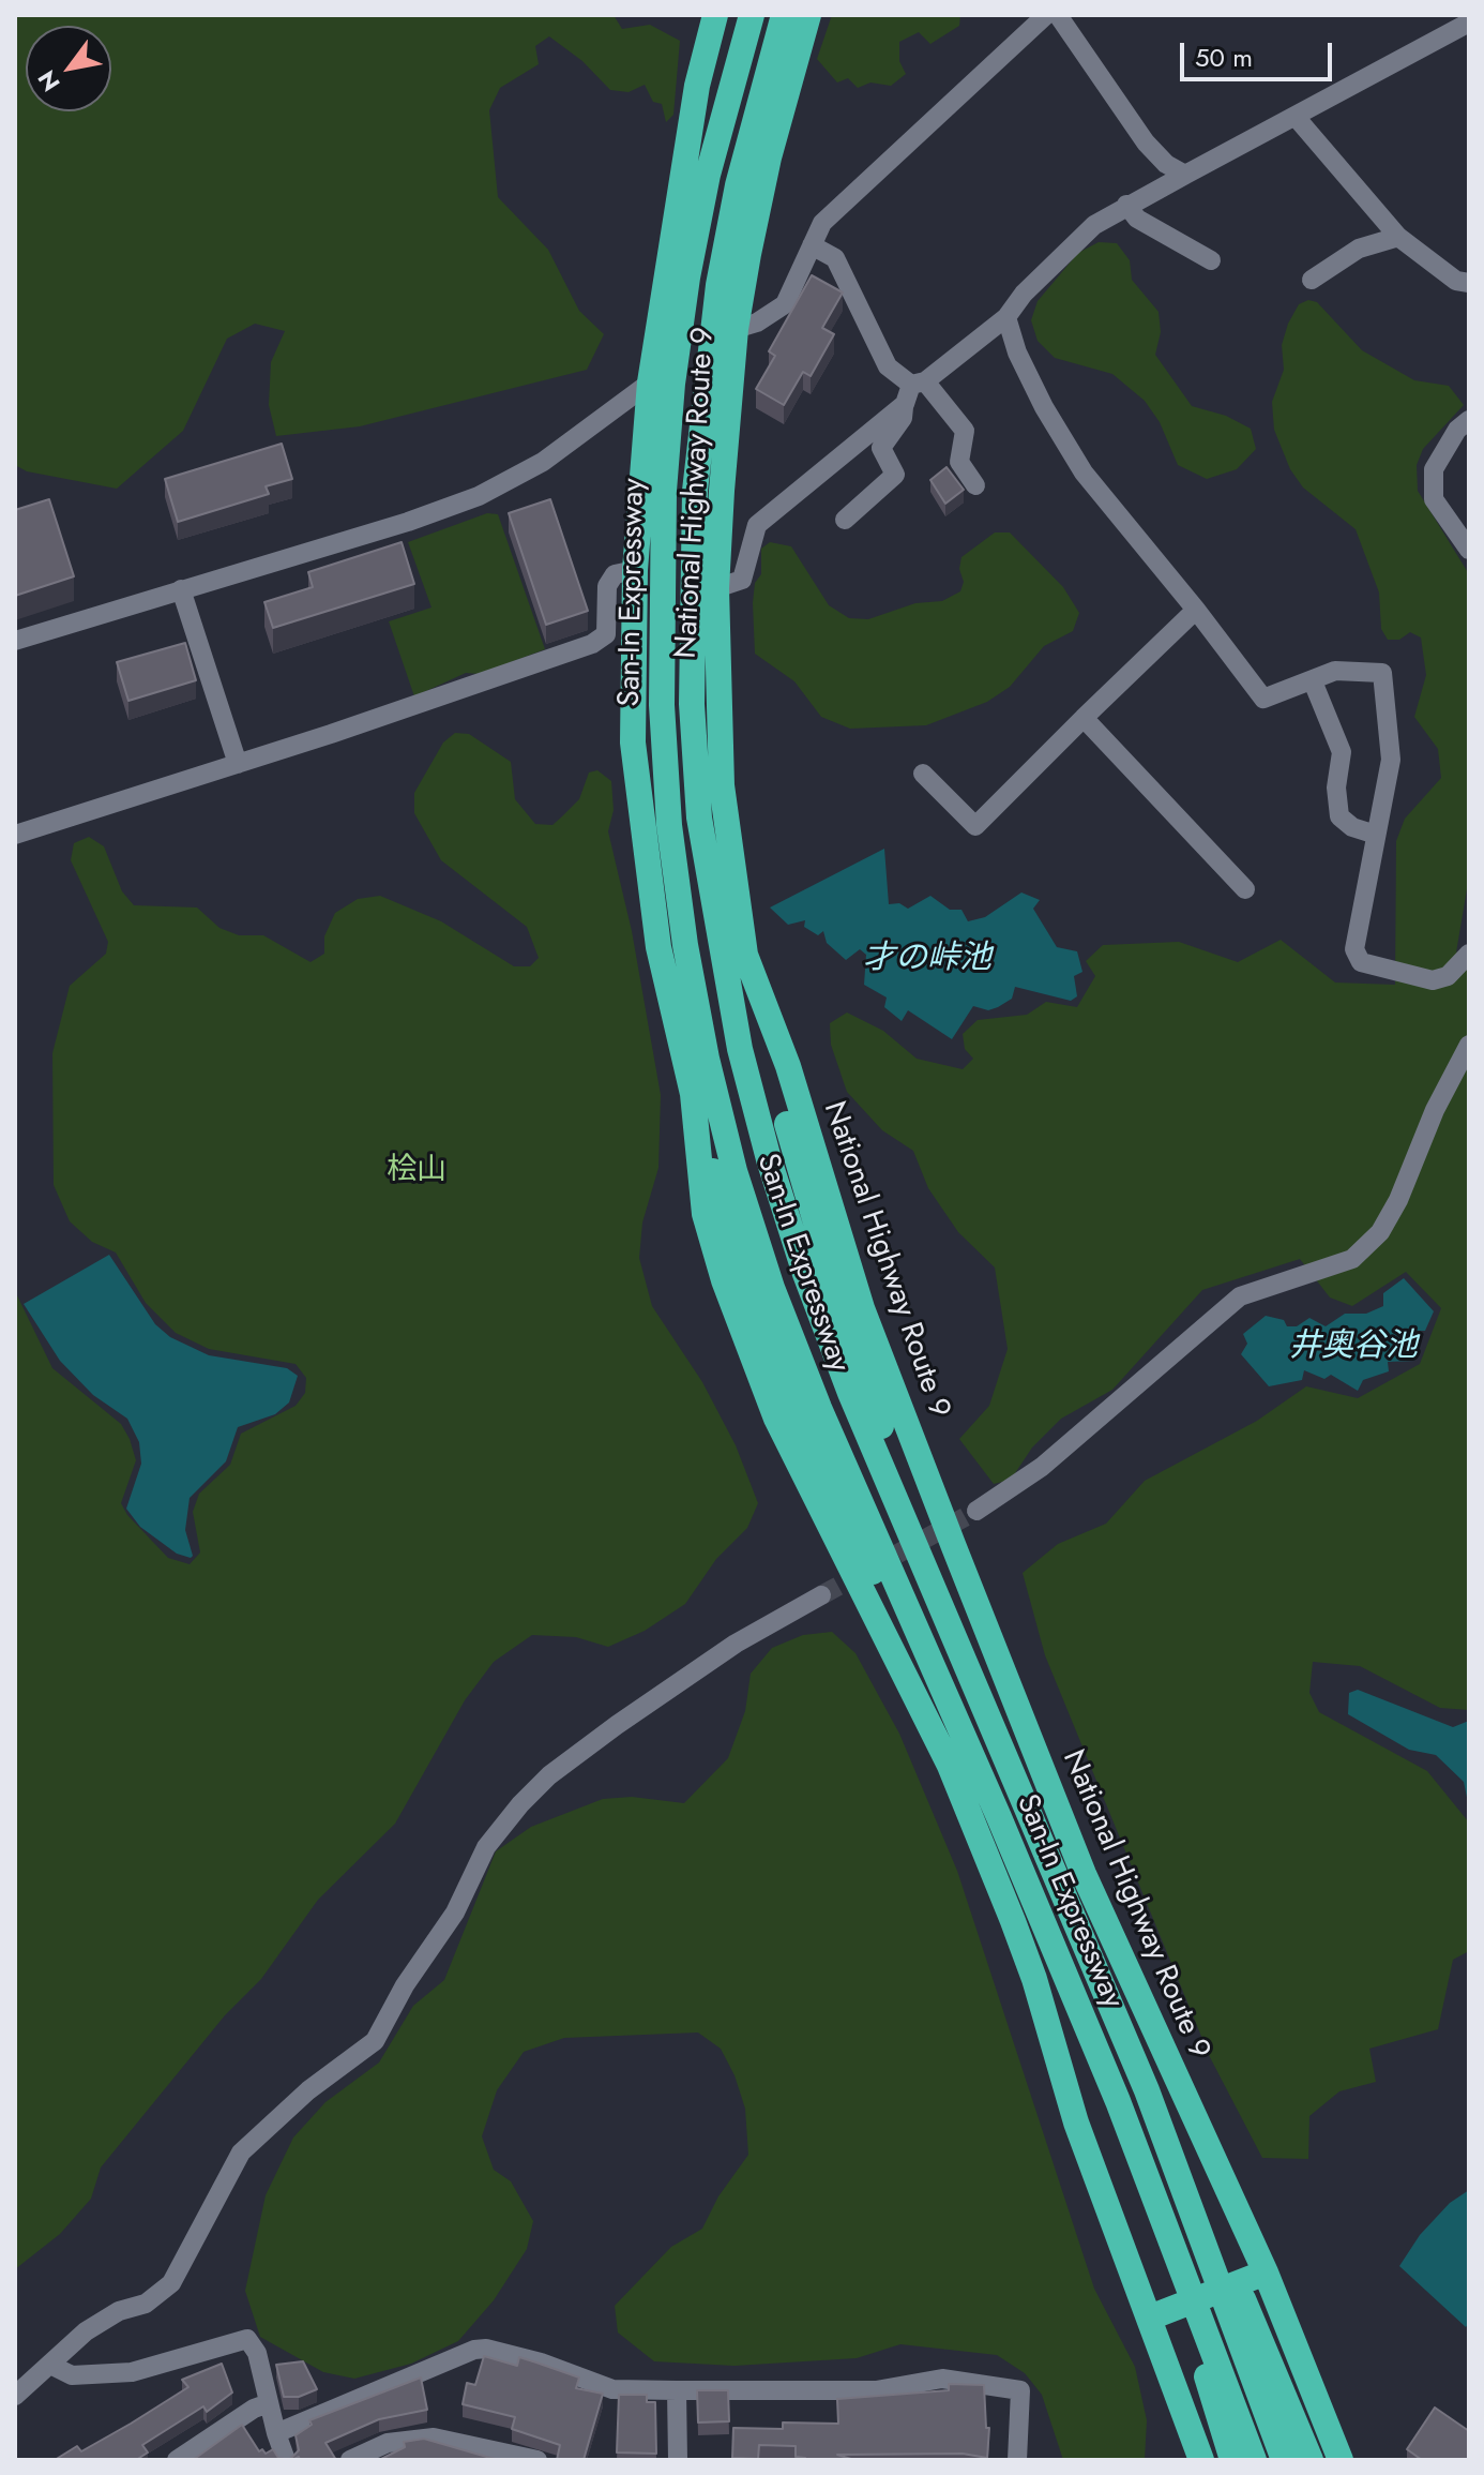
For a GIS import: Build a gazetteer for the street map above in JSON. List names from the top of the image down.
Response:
{
  "streets": {
    "highway": ["National Highway Route 9", "San-In Expressway"]
  },
  "water": ["才の峠池", "井奥谷池"],
  "parks": ["桧山"],
  "scale_bar": "50 m",
  "north": "bottom left"
}
